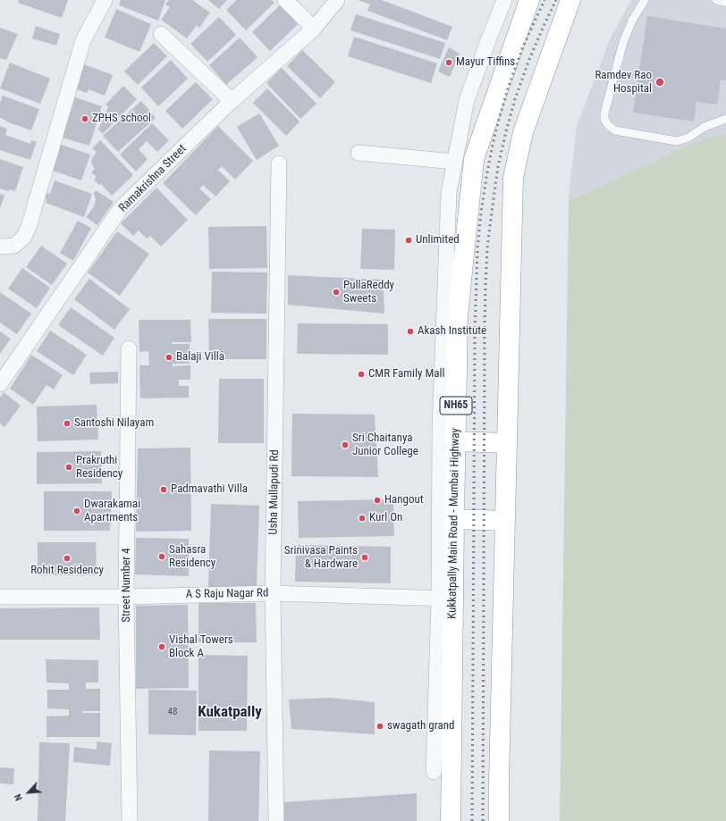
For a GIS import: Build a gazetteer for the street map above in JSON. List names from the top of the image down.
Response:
{
  "streets": {
    "highway": ["NH65", "Kukkatpally Main Road - Mumbai Highway"],
    "street": [
      "Ramakrishna Street",
      "Usha Mullapudi Rd",
      "Street Number 4",
      "A S Raju Nagar Rd"
    ]
  },
  "crossings": [
    ["Usha Mullapudi Rd", "A S Raju Nagar Rd"],
    ["Kukkatpally Main Road - Mumbai Highway", "A S Raju Nagar Rd"],
    ["Street Number 4", "A S Raju Nagar Rd"]
  ],
  "districts": ["Kukatpally"],
  "places": [
    "Mayur Tiffins",
    "Ramdev Rao Hospital",
    "ZPHS school",
    "Unlimited",
    "PullaReddy Sweets",
    "Akash Institute",
    "Balaji Villa",
    "CMR Family Mall",
    "Santoshi Nilayam",
    "Sri Chaitanya Junior College",
    "Prakruthi Residency",
    "Padmavathi Villa",
    "Hangout",
    "Dwarakamai Apartments",
    "Kurl On",
    "Sahasra Residency",
    "Srinivasa Paints & Hardware",
    "Rohit Residency",
    "Vishal Towers Block A",
    "swagath grand"
  ],
  "house_numbers": ["48"],
  "north": "bottom left"
}
